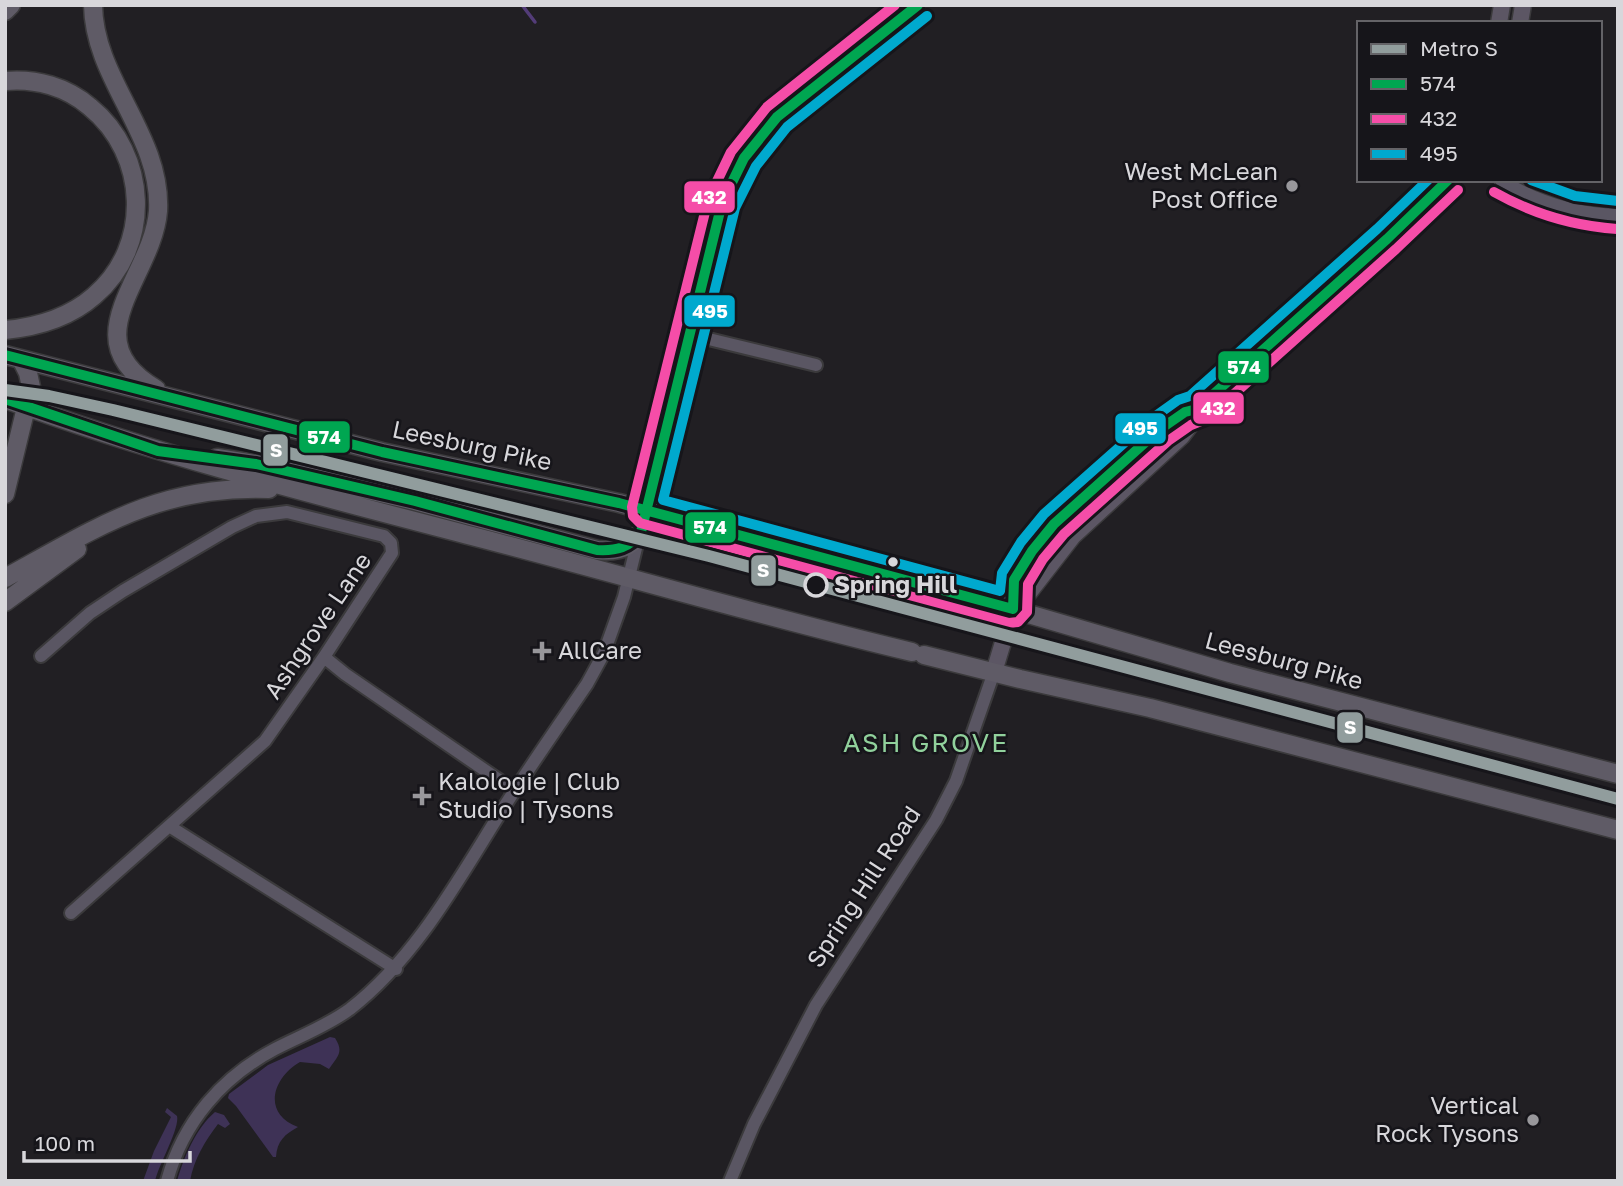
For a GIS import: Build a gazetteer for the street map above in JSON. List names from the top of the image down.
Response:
{
  "streets": {
    "highway": ["Leesburg Pike"],
    "main road": ["Spring Hill Road"],
    "street": ["Ashgrove Lane"]
  },
  "crossings": [
    ["Leesburg Pike", "Spring Hill Road"]
  ],
  "districts": ["ASH GROVE"],
  "places": {
    "other": ["West McLean Post Office", "Spring Hill", "Vertical Rock Tysons"],
    "health": ["AllCare", "Kalologie | Club Studio | Tysons"]
  },
  "lines": [
    "transit line 574",
    "transit line 432",
    "transit line 495",
    "metro line S"
  ],
  "legend": [
    "Metro S",
    "574",
    "432",
    "495"
  ],
  "scale_bar": "100 m"
}
